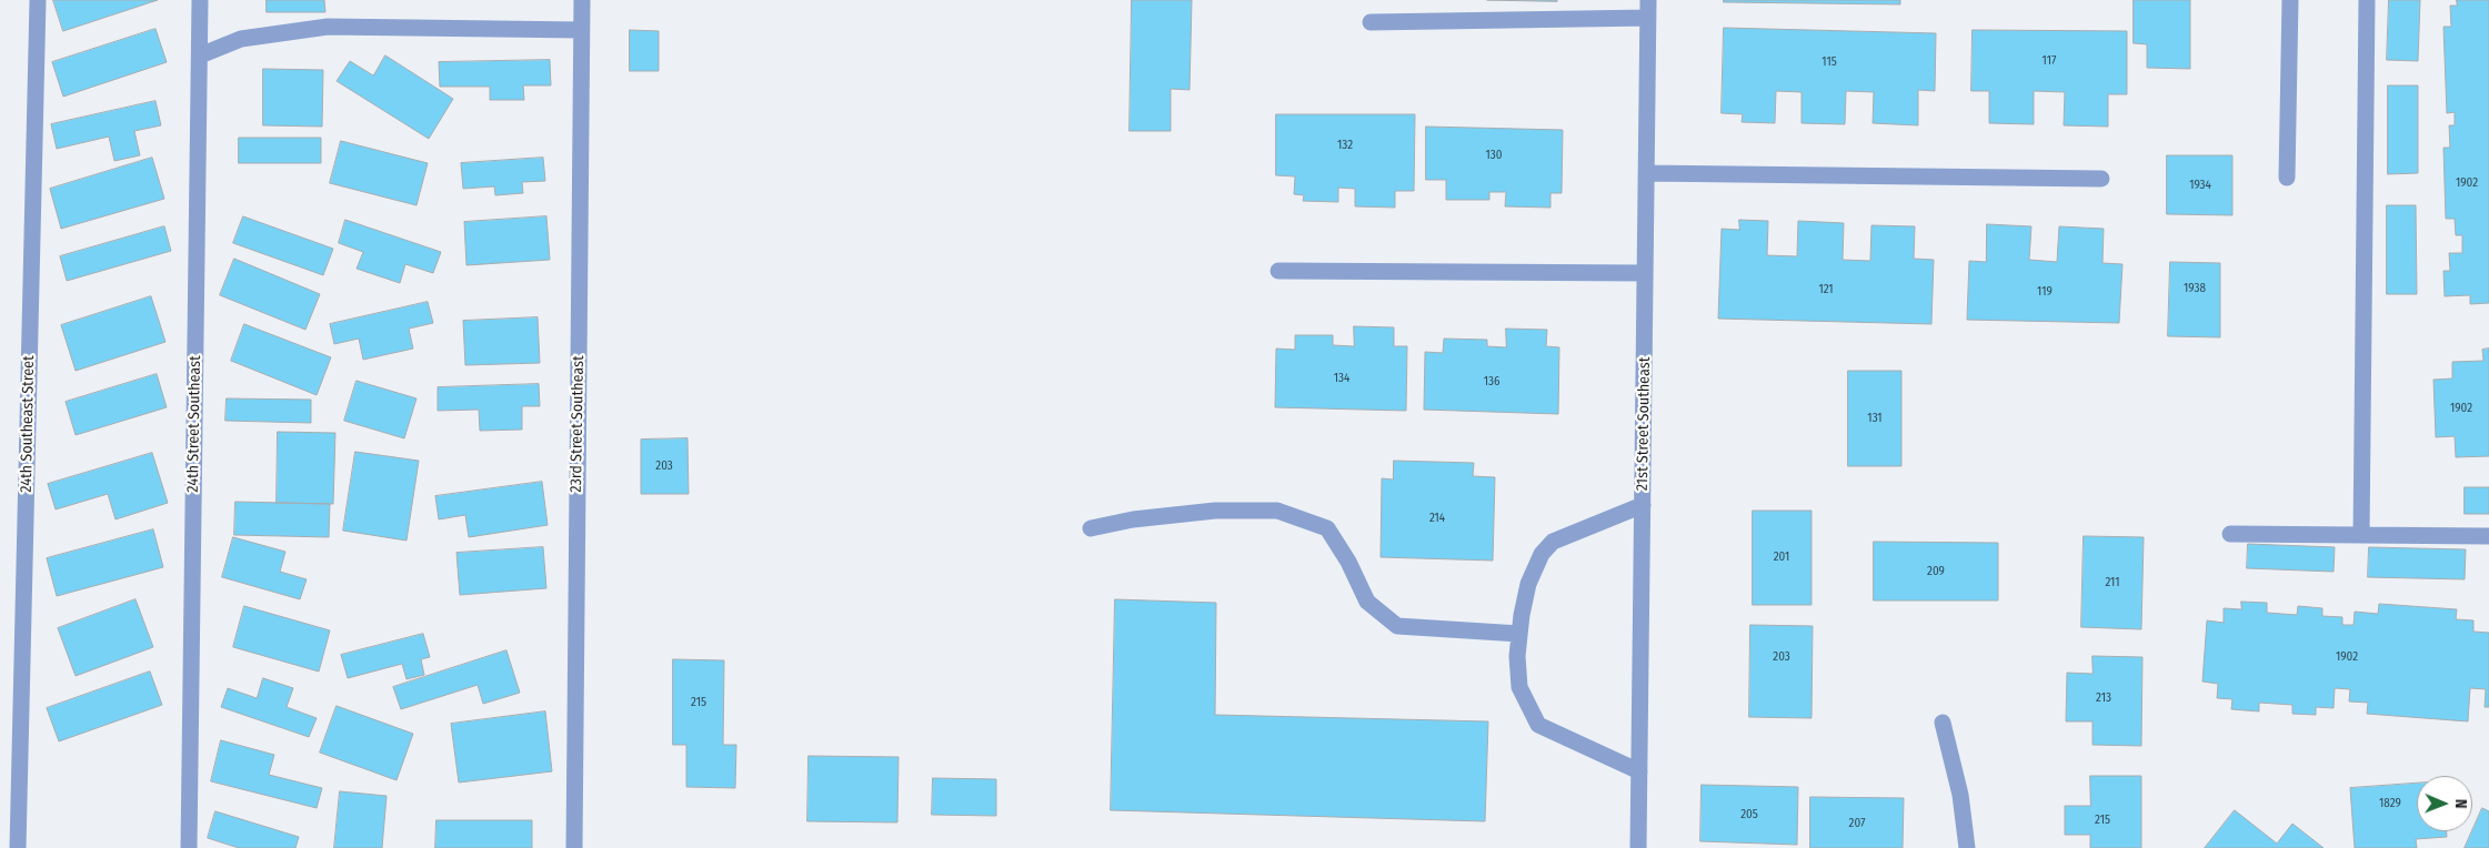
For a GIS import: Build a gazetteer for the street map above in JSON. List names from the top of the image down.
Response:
{
  "streets": {
    "street": [
      "24th Southeast Street",
      "24th Street Southeast",
      "23rd Street Southeast",
      "21st Street Southeast"
    ]
  },
  "house_numbers": [
    "117",
    "115",
    "132",
    "130",
    "1902",
    "1934",
    "1938",
    "121",
    "119",
    "134",
    "136",
    "1902",
    "131",
    "203",
    "214",
    "201",
    "209",
    "211",
    "203",
    "1902",
    "213",
    "215",
    "1829",
    "205",
    "215",
    "207"
  ],
  "north": "right"
}
